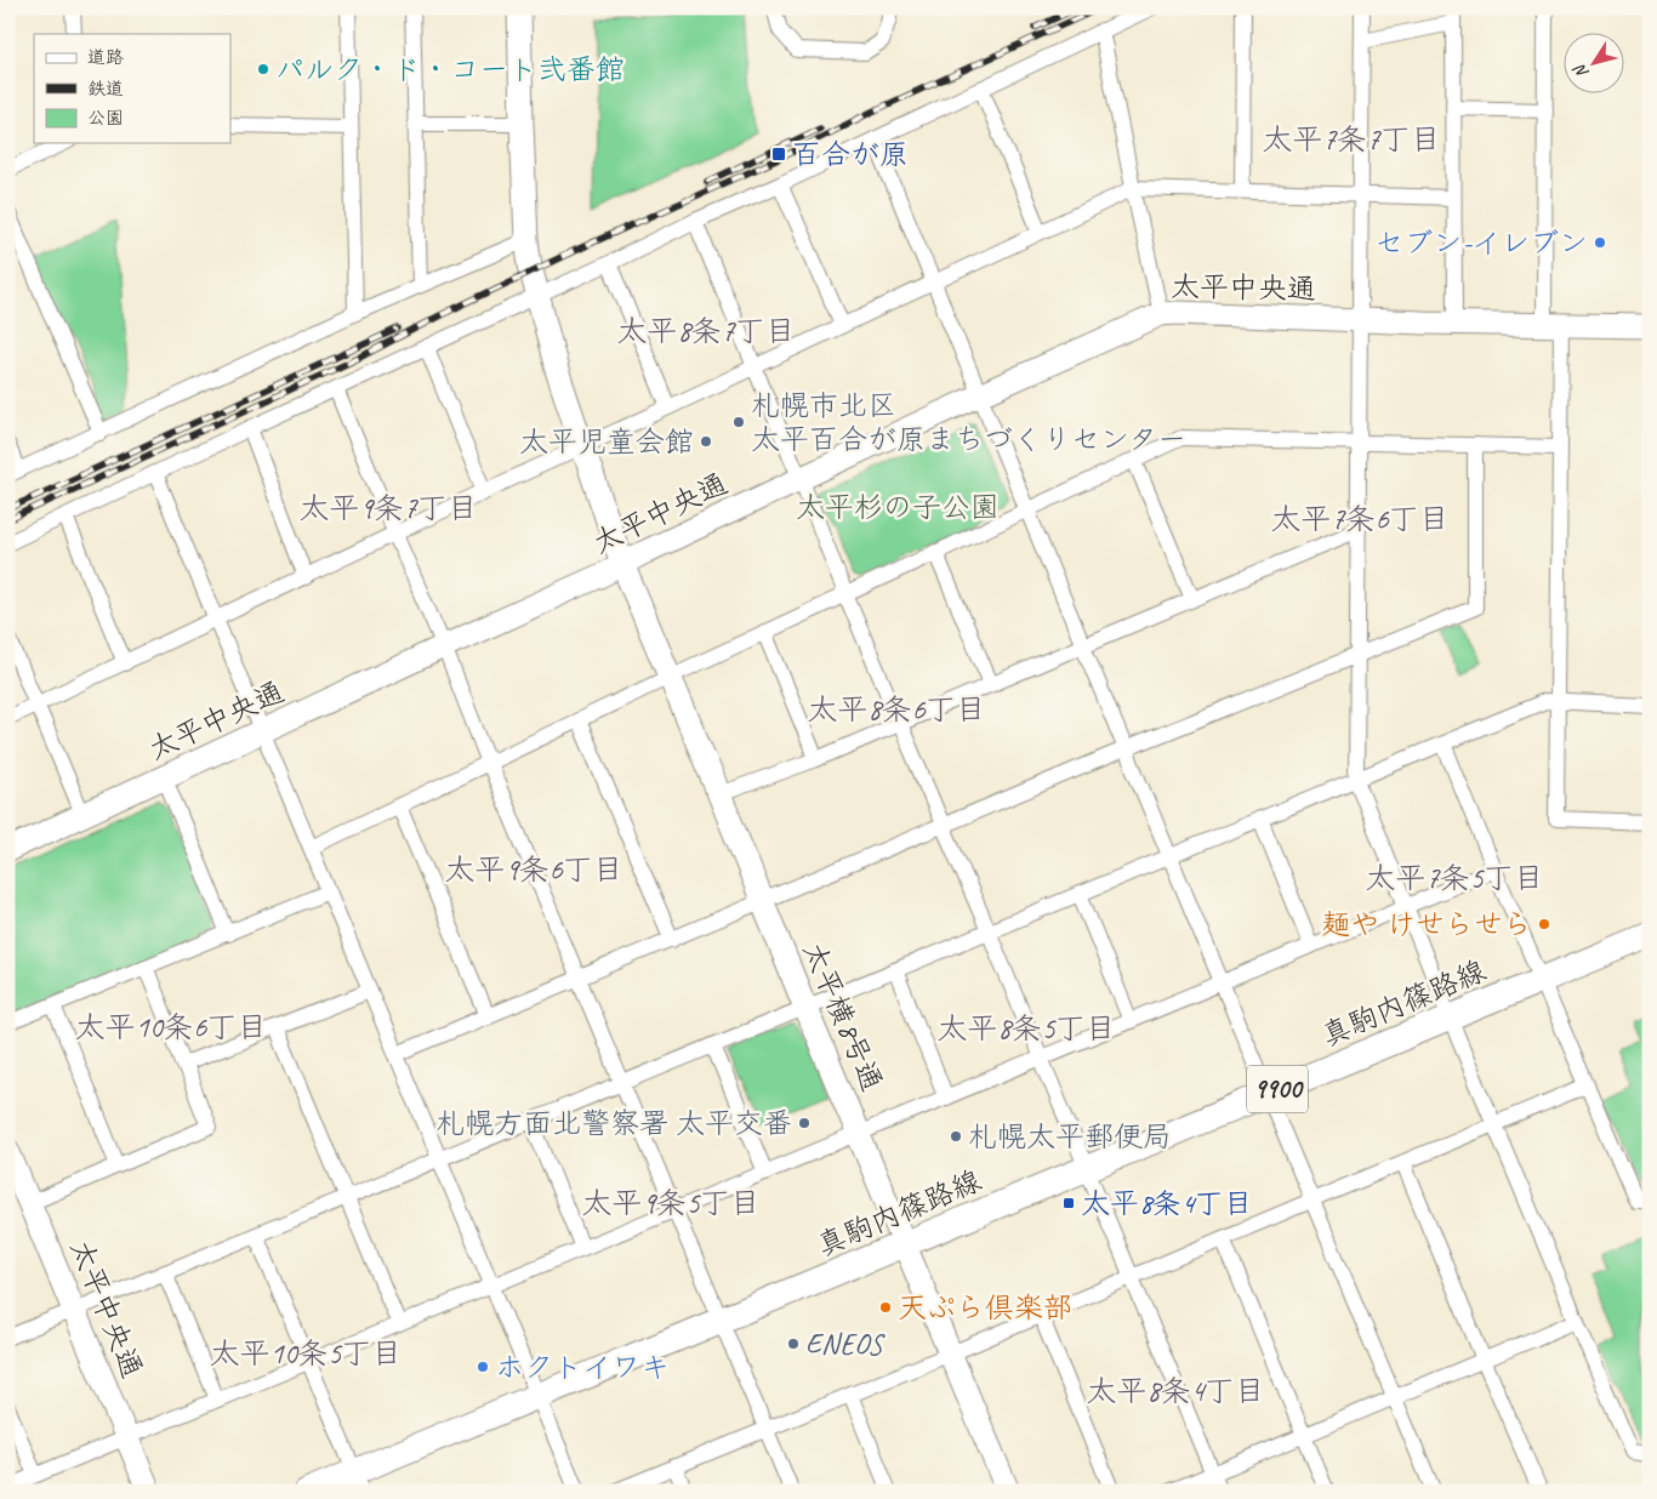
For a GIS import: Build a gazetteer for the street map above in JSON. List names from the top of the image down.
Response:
{
  "streets": {
    "main road": ["真駒内篠路線", "9900"],
    "street": ["太平中央通", "太平横8号通"]
  },
  "crossings": [
    ["太平中央通", "太平横8号通"],
    ["真駒内篠路線", "太平横8号通"]
  ],
  "districts": [
    "太平7条7丁目",
    "太平8条7丁目",
    "太平9条7丁目",
    "太平7条6丁目",
    "太平8条6丁目",
    "太平9条6丁目",
    "太平7条5丁目",
    "太平10条6丁目",
    "太平8条5丁目",
    "太平9条5丁目",
    "太平10条5丁目",
    "太平8条4丁目"
  ],
  "parks": ["太平杉の子公園"],
  "places": {
    "other": [
      "パルク・ド・コート弐番館",
      "セブン-イレブン",
      "札幌市北区 太平百合が原まちづくりセンター",
      "太平児童会館",
      "麺や けせらせら",
      "札幌方面北警察署 太平交番",
      "札幌太平郵便局",
      "天ぷら倶楽部",
      "ENEOS",
      "ホクトイワキ"
    ],
    "transit": ["百合が原", "太平8条4丁目"]
  },
  "legend": ["道路", "鉄道", "公園"],
  "north": "bottom left"
}
